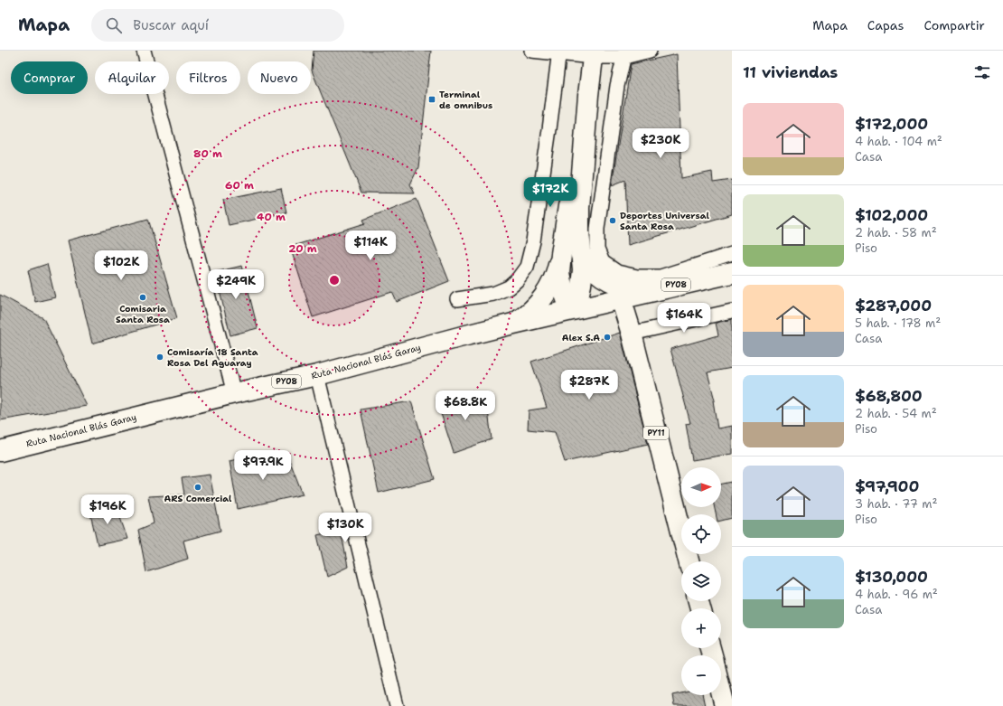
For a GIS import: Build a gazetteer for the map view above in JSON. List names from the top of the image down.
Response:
{
  "streets": {
    "highway": ["PY08", "Ruta Nacional Blás Garay", "PY11"]
  },
  "crossings": [
    ["Ruta Nacional Blás Garay", "PY11"]
  ],
  "places": {
    "transit": ["Terminal de omnibus"],
    "other": [
      "Deportes Universal Santa Rosa",
      "Comisaria Santa Rosa",
      "Alex S.A",
      "Comisaría 18 Santa Rosa Del Aguaray",
      "ARS Comercial"
    ]
  },
  "north": "right",
  "page": {
    "header": "Mapa",
    "search": "Buscar aquí",
    "nav": ["Mapa", "Capas", "Compartir"],
    "heading": "11 viviendas",
    "chip": [
      "Comprar",
      "Alquilar",
      "Filtros",
      "Nuevo"
    ],
    "list": [
      {
        "name": "$172,000",
        "note": "4 hab. · 104 m² · Casa"
      },
      {
        "name": "$102,000",
        "note": "2 hab. · 58 m² · Piso"
      },
      {
        "name": "$287,000",
        "note": "5 hab. · 178 m² · Casa"
      },
      {
        "name": "$68,800",
        "note": "2 hab. · 54 m² · Piso"
      },
      {
        "name": "$97,900",
        "note": "3 hab. · 77 m² · Piso"
      },
      {
        "name": "$130,000",
        "note": "4 hab. · 96 m² · Casa"
      }
    ],
    "price": [
      "$230K",
      "$172K",
      "$114K",
      "$102K",
      "$249K",
      "$164K",
      "$287K",
      "$68.8K",
      "$97.9K",
      "$196K",
      "$130K"
    ],
    "map_buttons": ["+", "−"]
  },
  "rings": [
    "80 m",
    "60 m",
    "40 m",
    "20 m"
  ]
}
